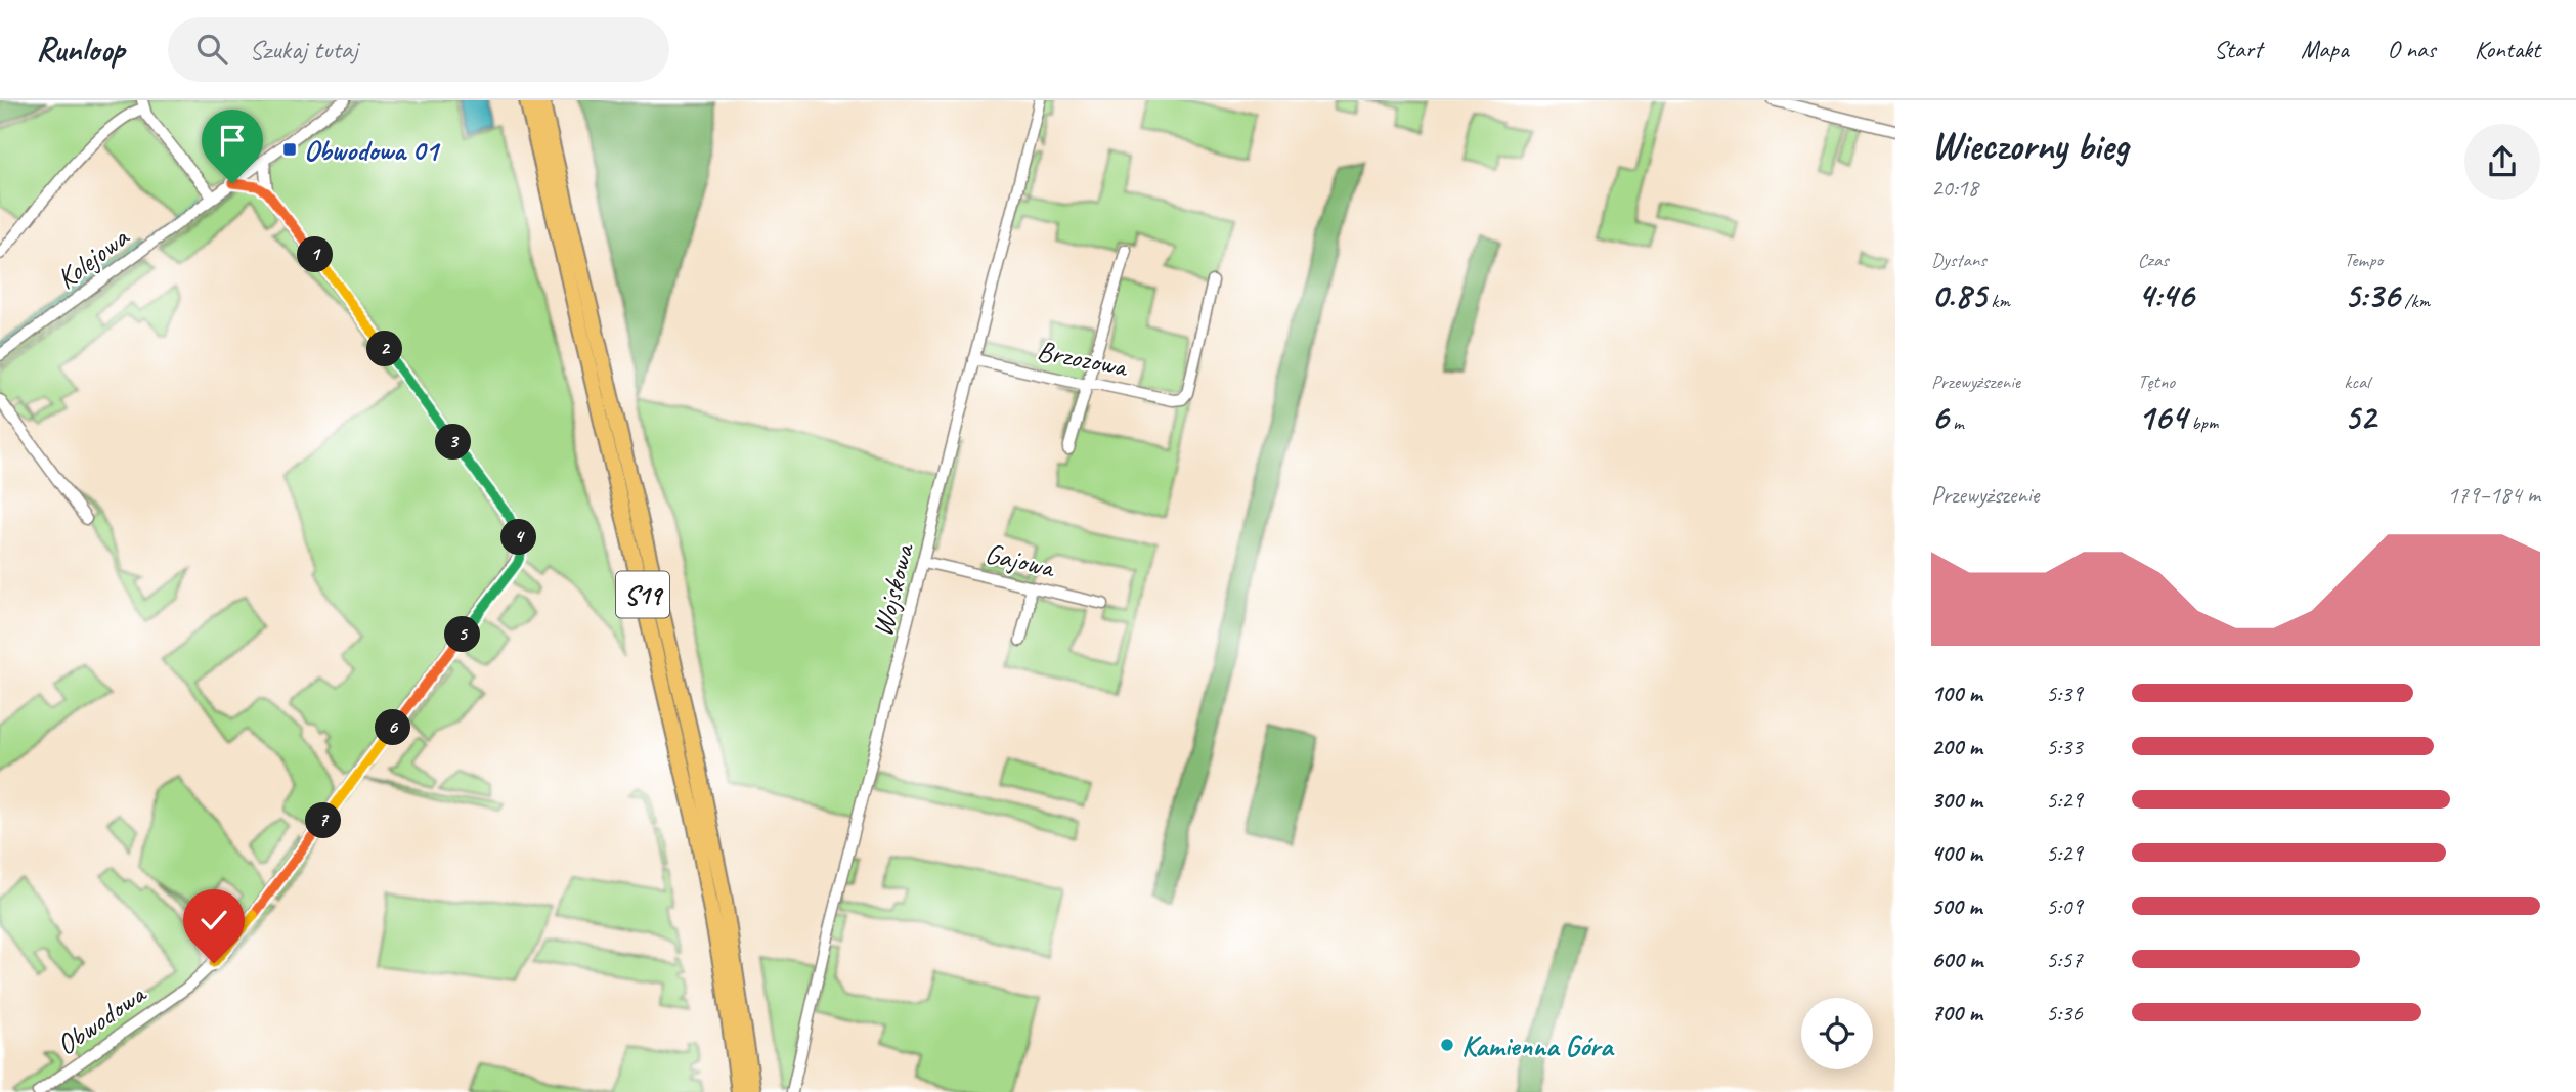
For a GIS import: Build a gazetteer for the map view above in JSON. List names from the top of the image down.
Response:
{
  "streets": {
    "highway": ["S19"],
    "street": [
      "Kolejowa",
      "Brzozowa",
      "Gajowa",
      "Wojskowa",
      "Obwodowa"
    ]
  },
  "crossings": [
    ["Brzozowa", "Wojskowa"],
    ["Gajowa", "Wojskowa"]
  ],
  "places": {
    "transit": ["Obwodowa 01"],
    "other": ["Kamienna Góra"]
  },
  "page": {
    "header": "Runloop",
    "search": "Szukaj tutaj",
    "nav": [
      "Start",
      "Mapa",
      "O nas",
      "Kontakt"
    ],
    "heading": ["Wieczorny bieg", "20:18"],
    "stats": [
      ["Dystans", "0.85 km"],
      ["Czas", "4:46"],
      ["Tempo", "5:36 /km"],
      ["Przewyższenie", "6 m"],
      ["Tętno", "164 bpm"],
      ["kcal", "52"]
    ],
    "pins": [
      "1",
      "2",
      "3",
      "4",
      "5",
      "6",
      "7"
    ],
    "chart": ["Przewyższenie", "179–184 m"],
    "list": [
      {
        "name": "100 m",
        "note": "5:39"
      },
      {
        "name": "200 m",
        "note": "5:33"
      },
      {
        "name": "300 m",
        "note": "5:29"
      },
      {
        "name": "400 m",
        "note": "5:29"
      },
      {
        "name": "500 m",
        "note": "5:09"
      },
      {
        "name": "600 m",
        "note": "5:57"
      },
      {
        "name": "700 m",
        "note": "5:36"
      }
    ]
  }
}
